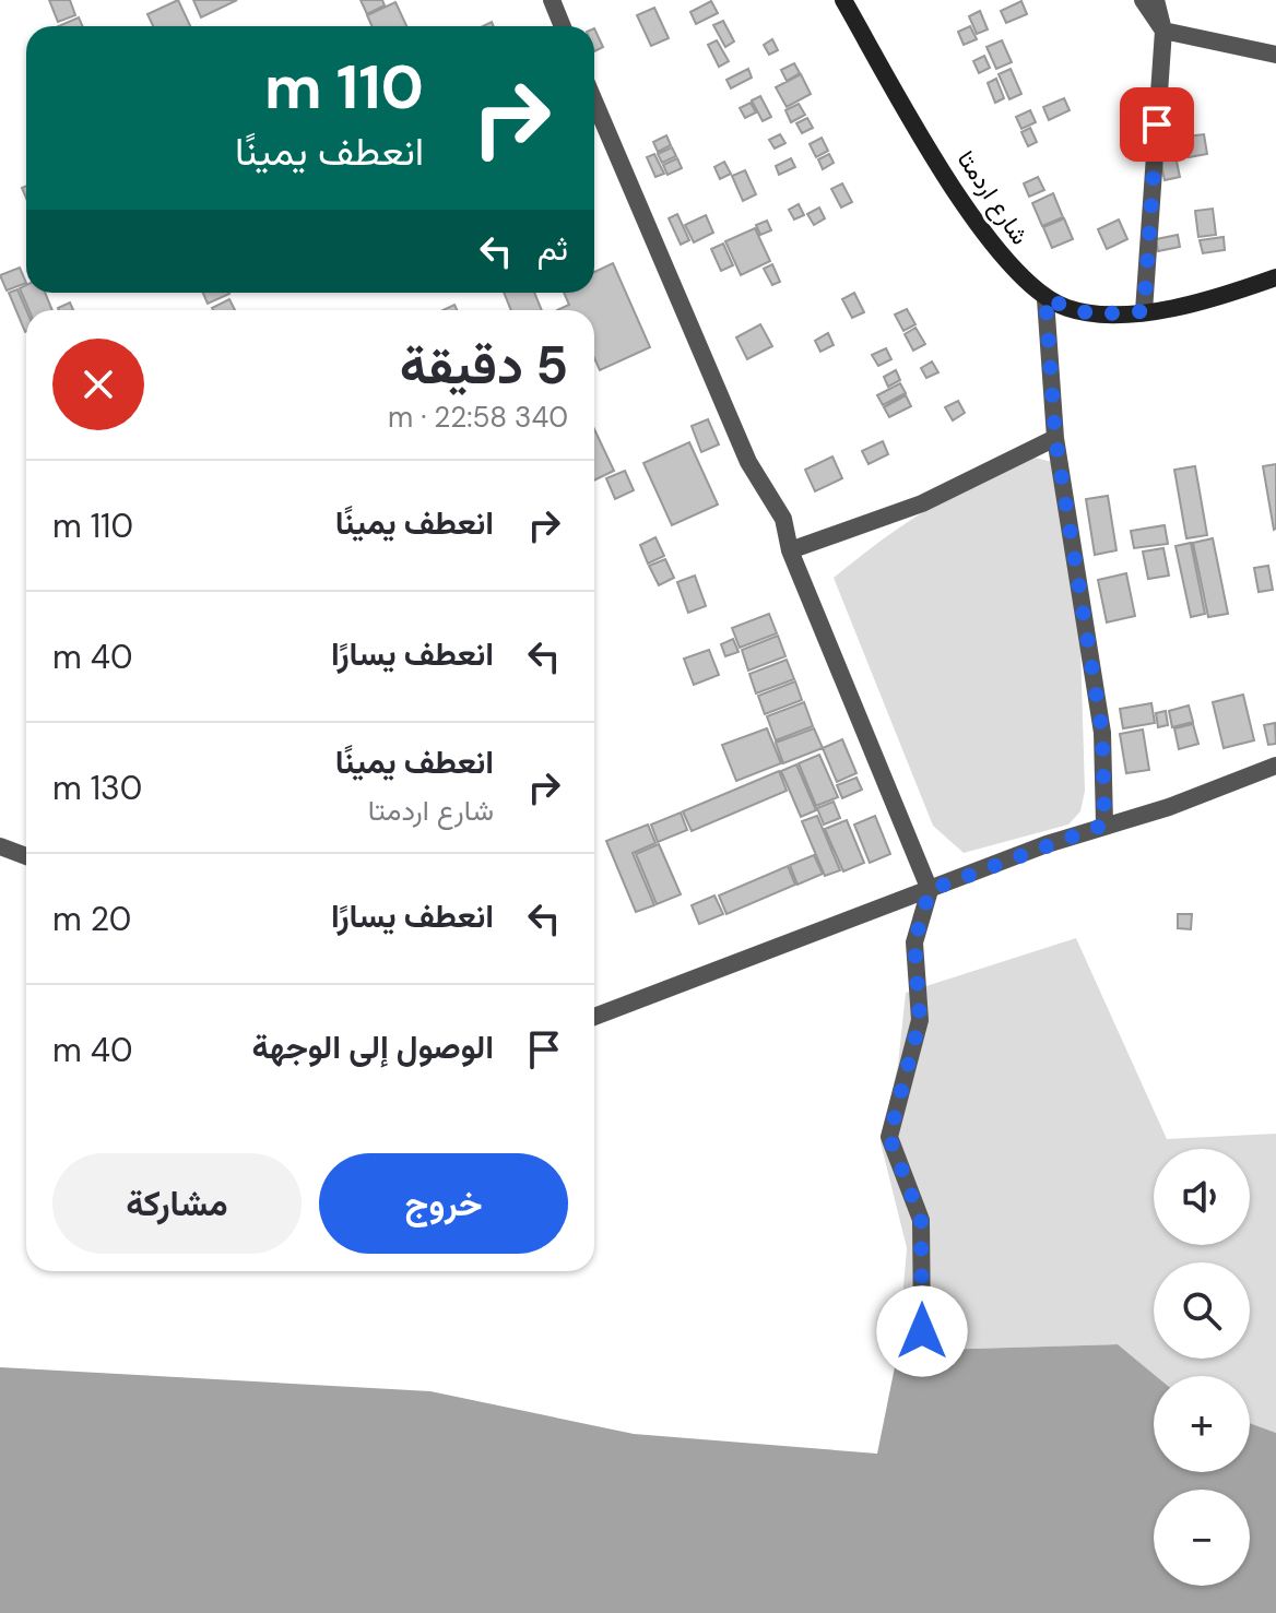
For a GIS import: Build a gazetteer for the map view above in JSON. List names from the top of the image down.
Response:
{
  "streets": {
    "main road": ["شارع اردمتا"]
  },
  "page": {
    "turn": ["110 m", "انعطف يمينًا"],
    "then": "ثم",
    "heading": ["5 دقيقة", "340 m · 22:58"],
    "list": [
      {
        "name": "انعطف يمينًا",
        "value": "110 m"
      },
      {
        "name": "انعطف يسارًا",
        "value": "40 m"
      },
      {
        "name": "انعطف يمينًا",
        "note": "شارع اردمتا",
        "value": "130 m"
      },
      {
        "name": "انعطف يسارًا",
        "value": "20 m"
      },
      {
        "name": "الوصول إلى الوجهة",
        "value": "40 m"
      }
    ],
    "buttons": ["خروج", "مشاركة"],
    "map_buttons": ["+", "−"]
  }
}
